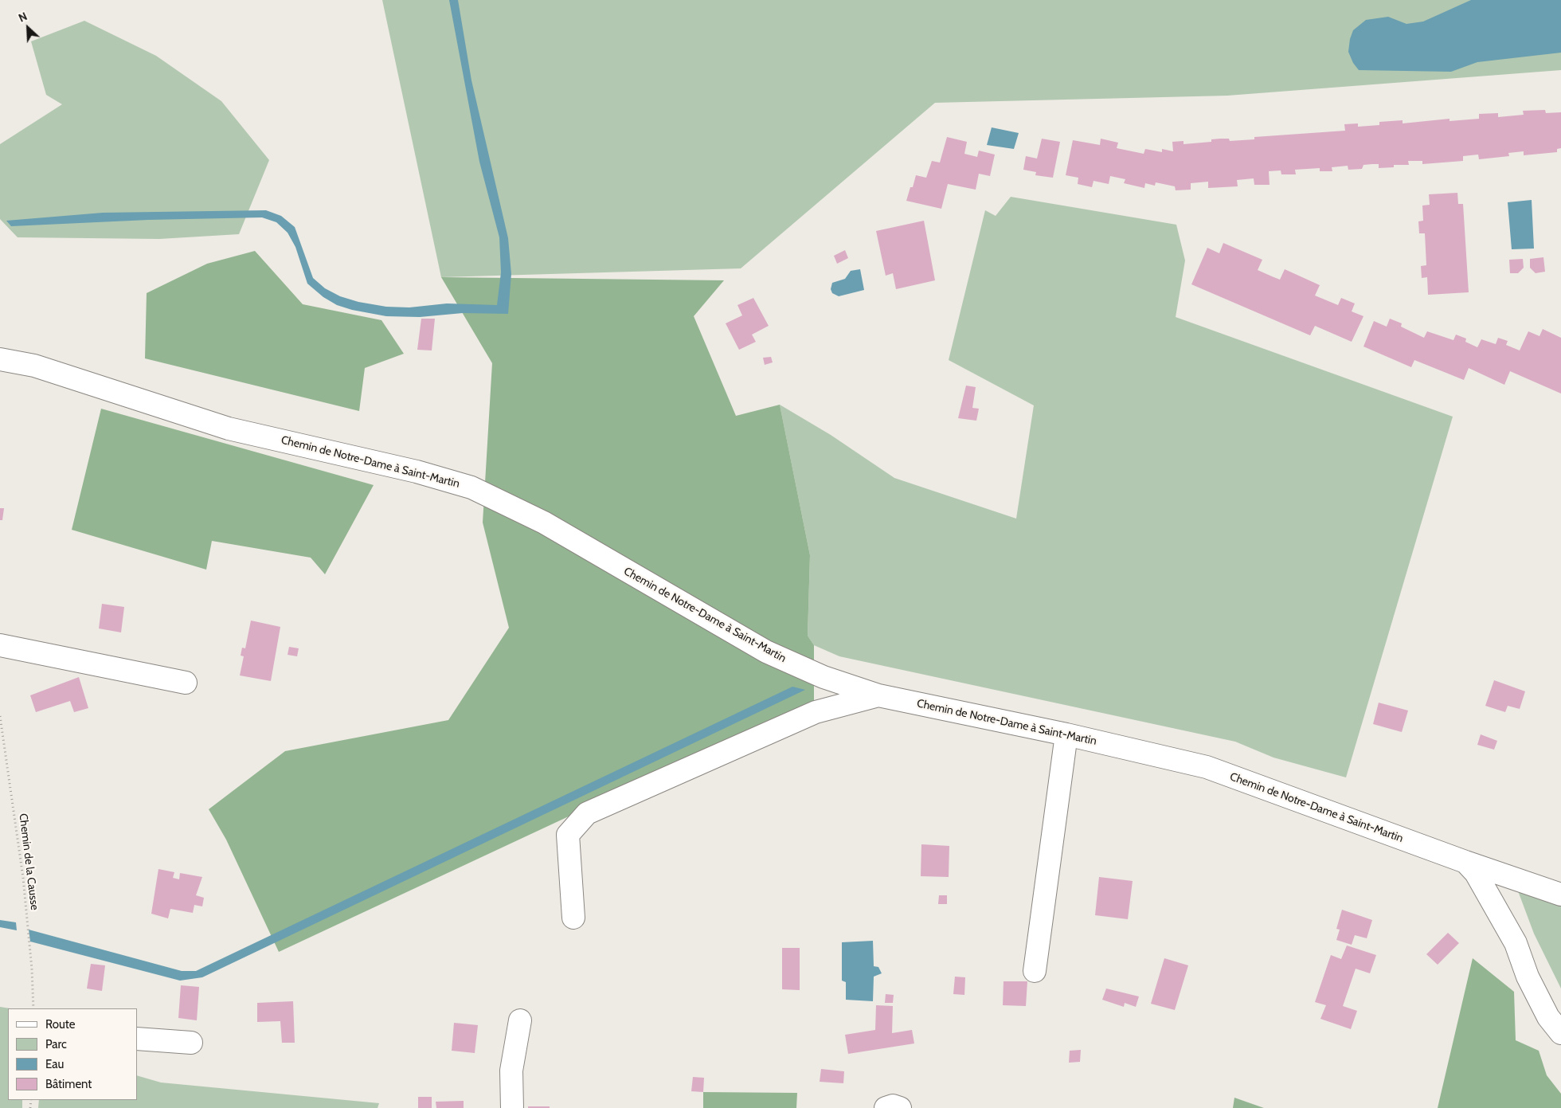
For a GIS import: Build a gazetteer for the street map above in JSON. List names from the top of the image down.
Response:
{
  "streets": {
    "street": ["Chemin de Notre-Dame à Saint-Martin"],
    "path": ["Chemin de la Causse"]
  },
  "legend": [
    "Route",
    "Parc",
    "Eau",
    "Bâtiment"
  ],
  "north": "top left"
}
